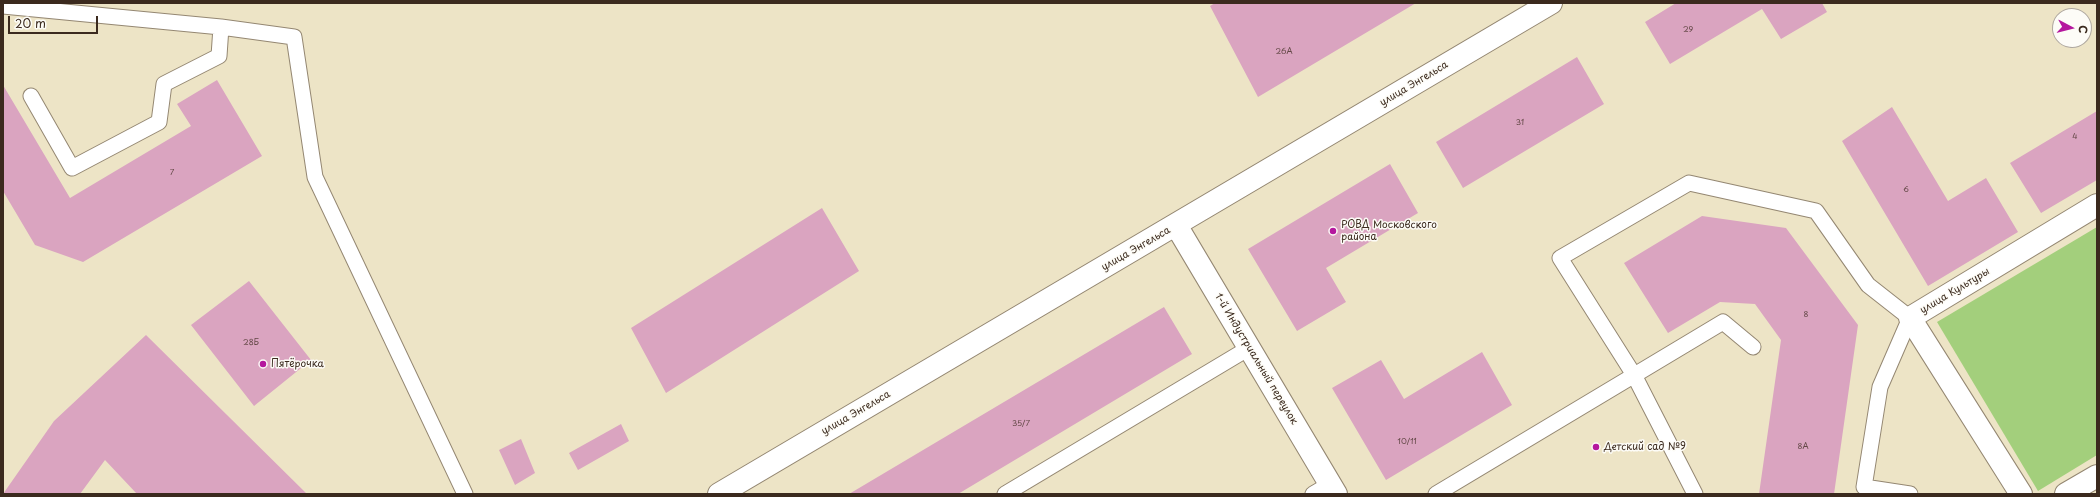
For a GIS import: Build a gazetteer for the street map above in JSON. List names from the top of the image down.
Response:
{
  "streets": {
    "street": ["улица Энгельса", "улица Культуры", "1-й Индустриальный переулок"]
  },
  "crossings": [
    ["улица Энгельса", "1-й Индустриальный переулок"]
  ],
  "places": ["РОВД Московского района", "Пятёрочка", "Детский сад №9"],
  "house_numbers": [
    "29",
    "26А",
    "31",
    "4",
    "7",
    "6",
    "8",
    "28Б",
    "35/7",
    "10/11",
    "8А"
  ],
  "scale_bar": "20 m",
  "north": "right"
}
